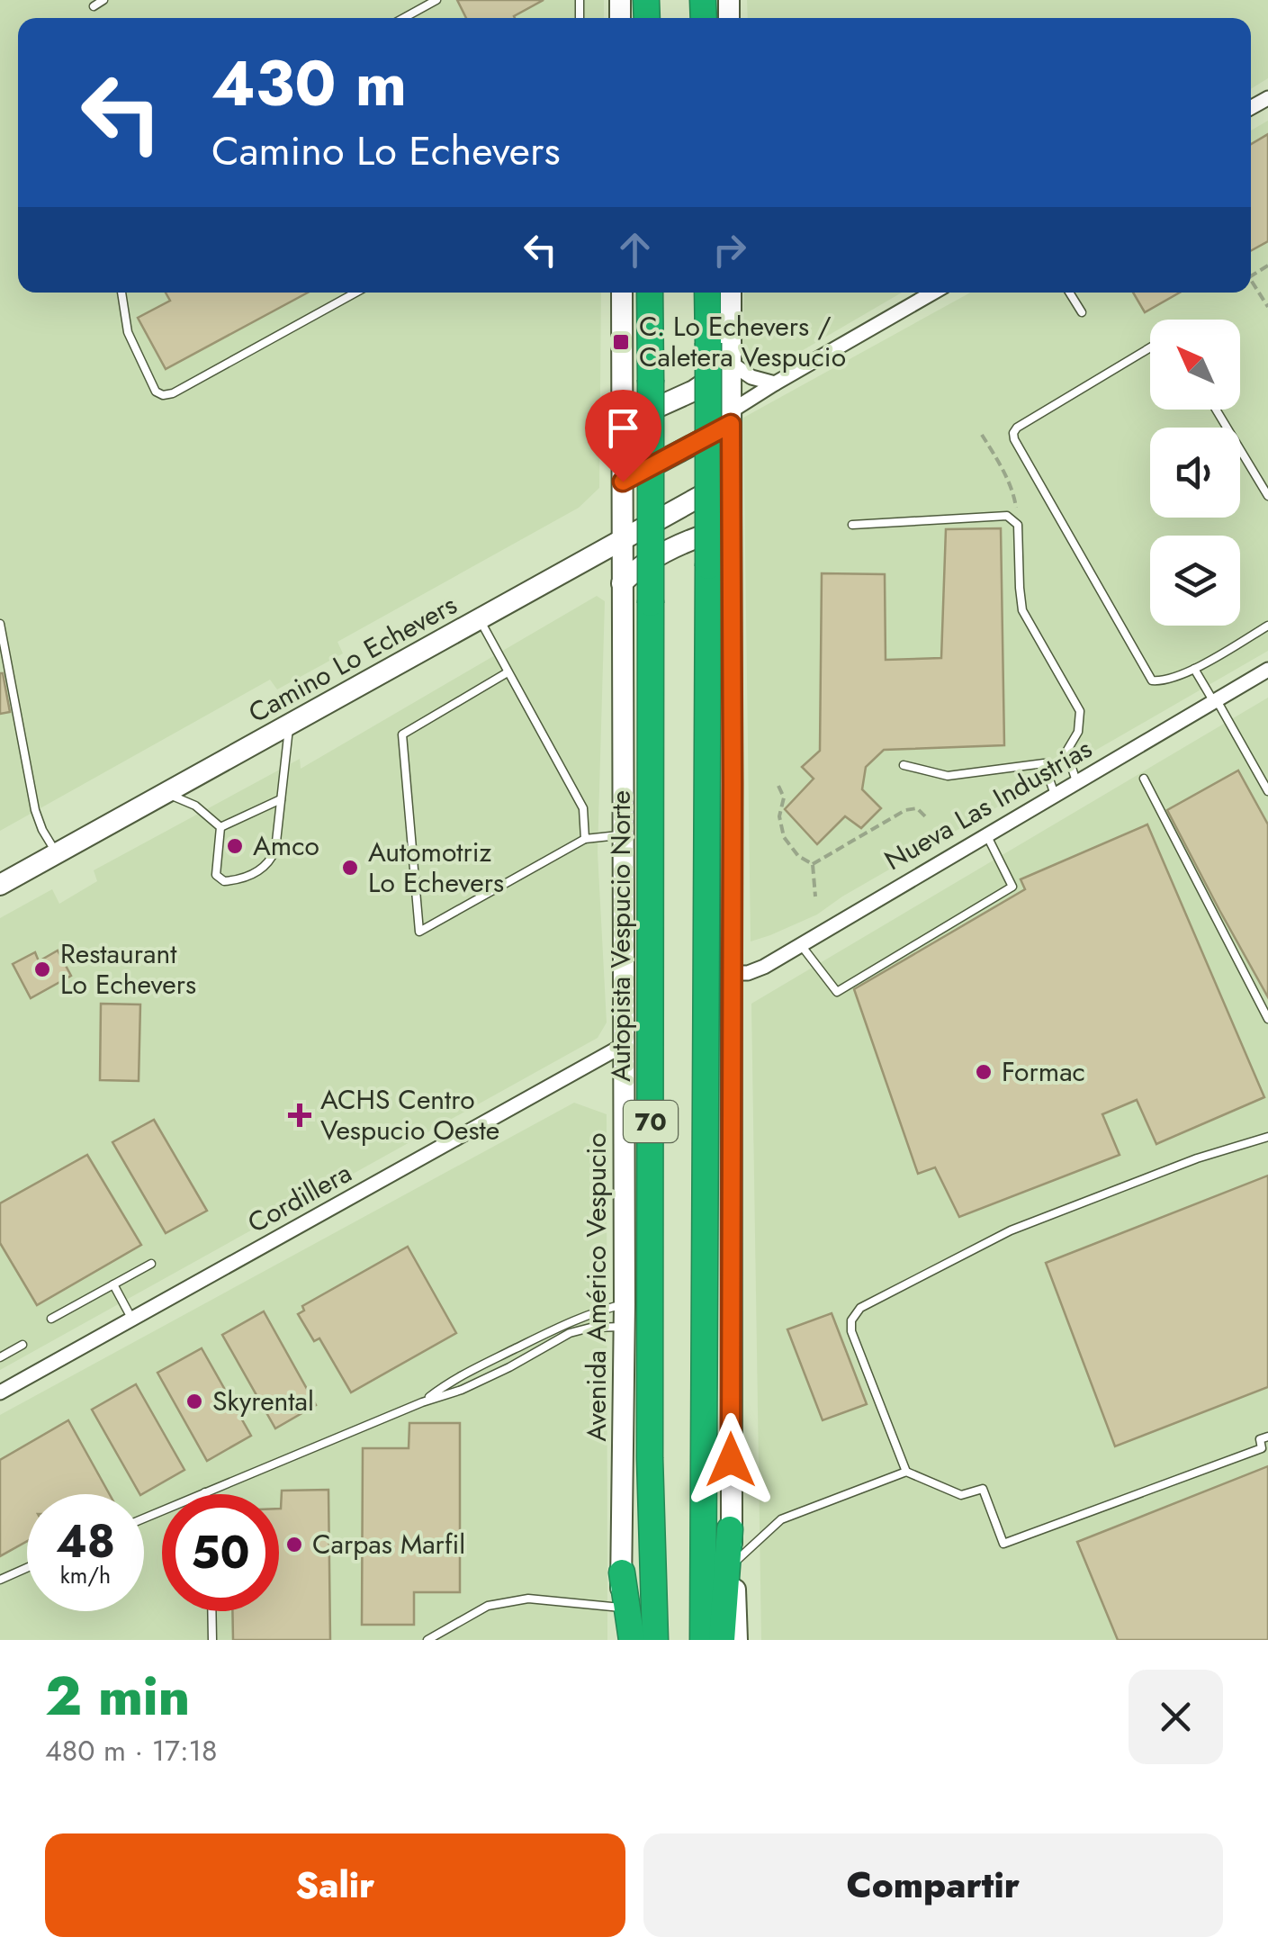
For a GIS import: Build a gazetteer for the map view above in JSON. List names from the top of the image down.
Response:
{
  "streets": {
    "highway": ["Autopista Vespucio Norte", "70"],
    "main road": ["Camino Lo Echevers", "Avenida Américo Vespucio"],
    "street": ["Nueva Las Industrias", "Cordillera"]
  },
  "crossings": [
    ["Camino Lo Echevers", "Avenida Américo Vespucio"],
    ["Cordillera", "Avenida Américo Vespucio"]
  ],
  "places": {
    "transit": ["C. Lo Echevers / Caletera Vespucio"],
    "other": [
      "Amco",
      "Automotriz Lo Echevers",
      "Restaurant Lo Echevers",
      "Formac",
      "Skyrental",
      "Carpas Marfil"
    ],
    "health": ["ACHS Centro Vespucio Oeste"]
  },
  "north": "top left",
  "page": {
    "turn": ["430 m", "Camino Lo Echevers"],
    "speed": "48 km/h",
    "limit": "50",
    "heading": ["2 min", "480 m · 17:18"],
    "buttons": ["Salir", "Compartir"]
  }
}
